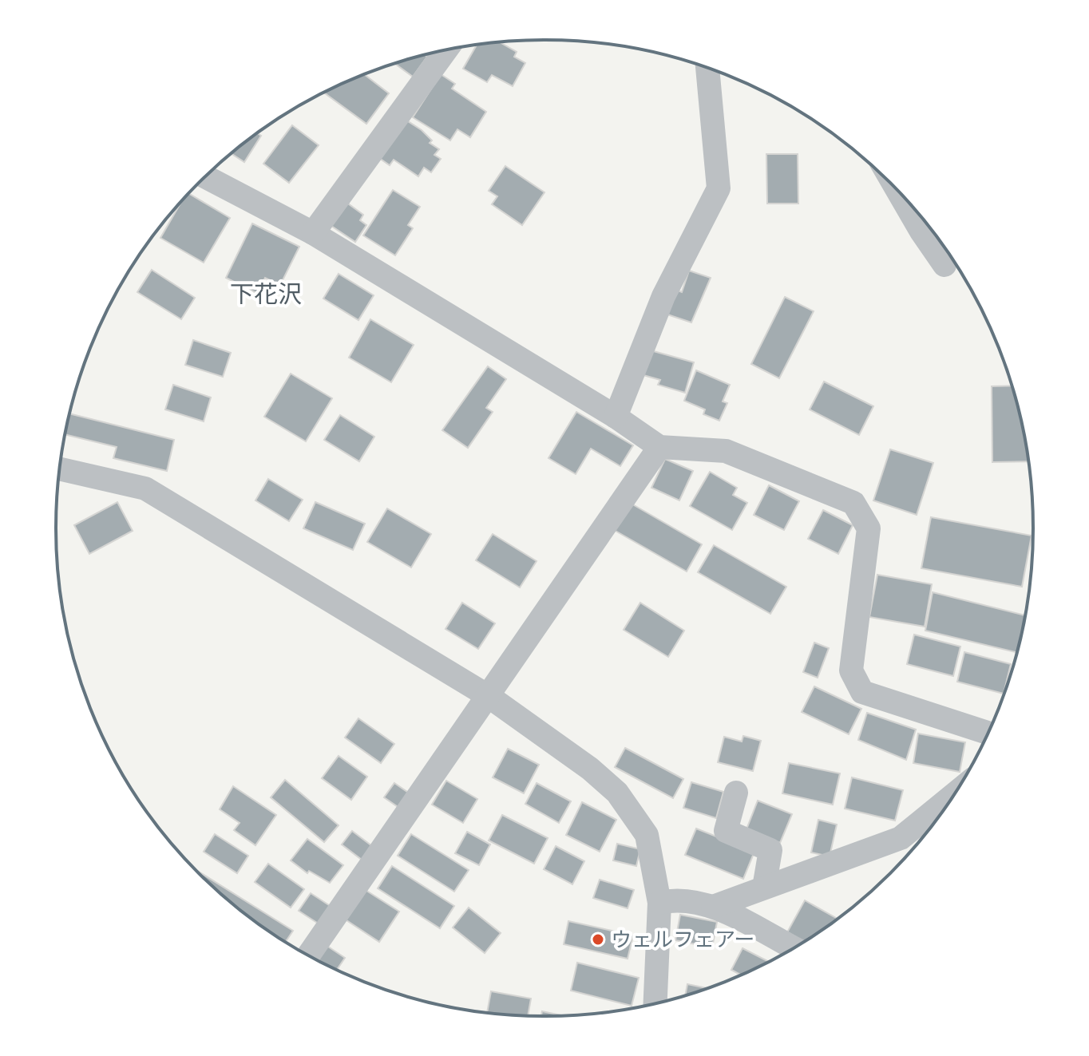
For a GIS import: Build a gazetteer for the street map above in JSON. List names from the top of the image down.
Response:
{
  "districts": ["下花沢"],
  "places": ["ウェルフェアー"]
}
